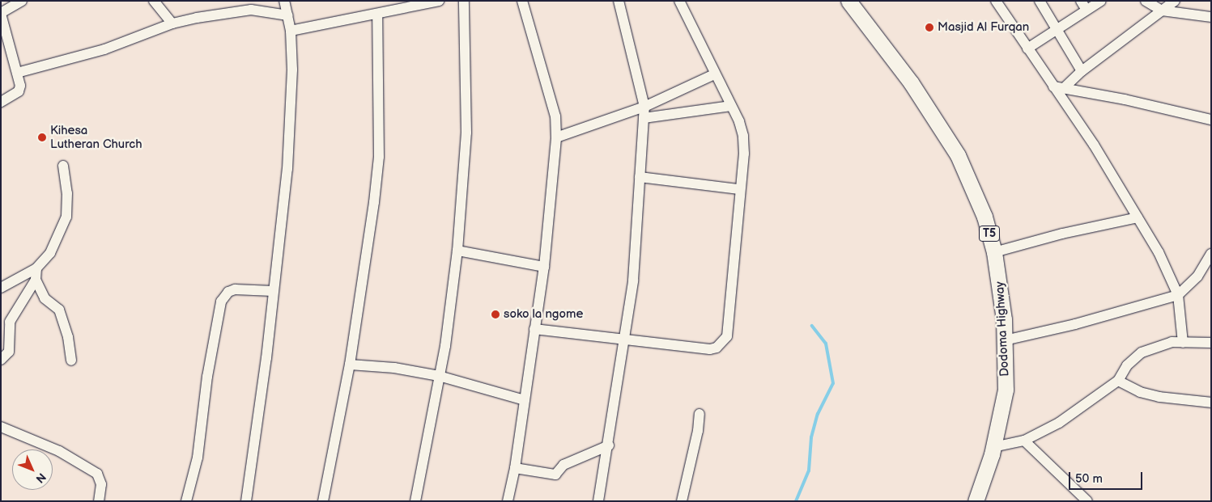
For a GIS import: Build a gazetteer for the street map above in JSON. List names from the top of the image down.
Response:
{
  "streets": {
    "highway": ["T5", "Dodoma Highway"]
  },
  "places": ["Masjid Al Furqan", "Kihesa Lutheran Church", "soko la ngome"],
  "scale_bar": "50 m",
  "north": "bottom right"
}
